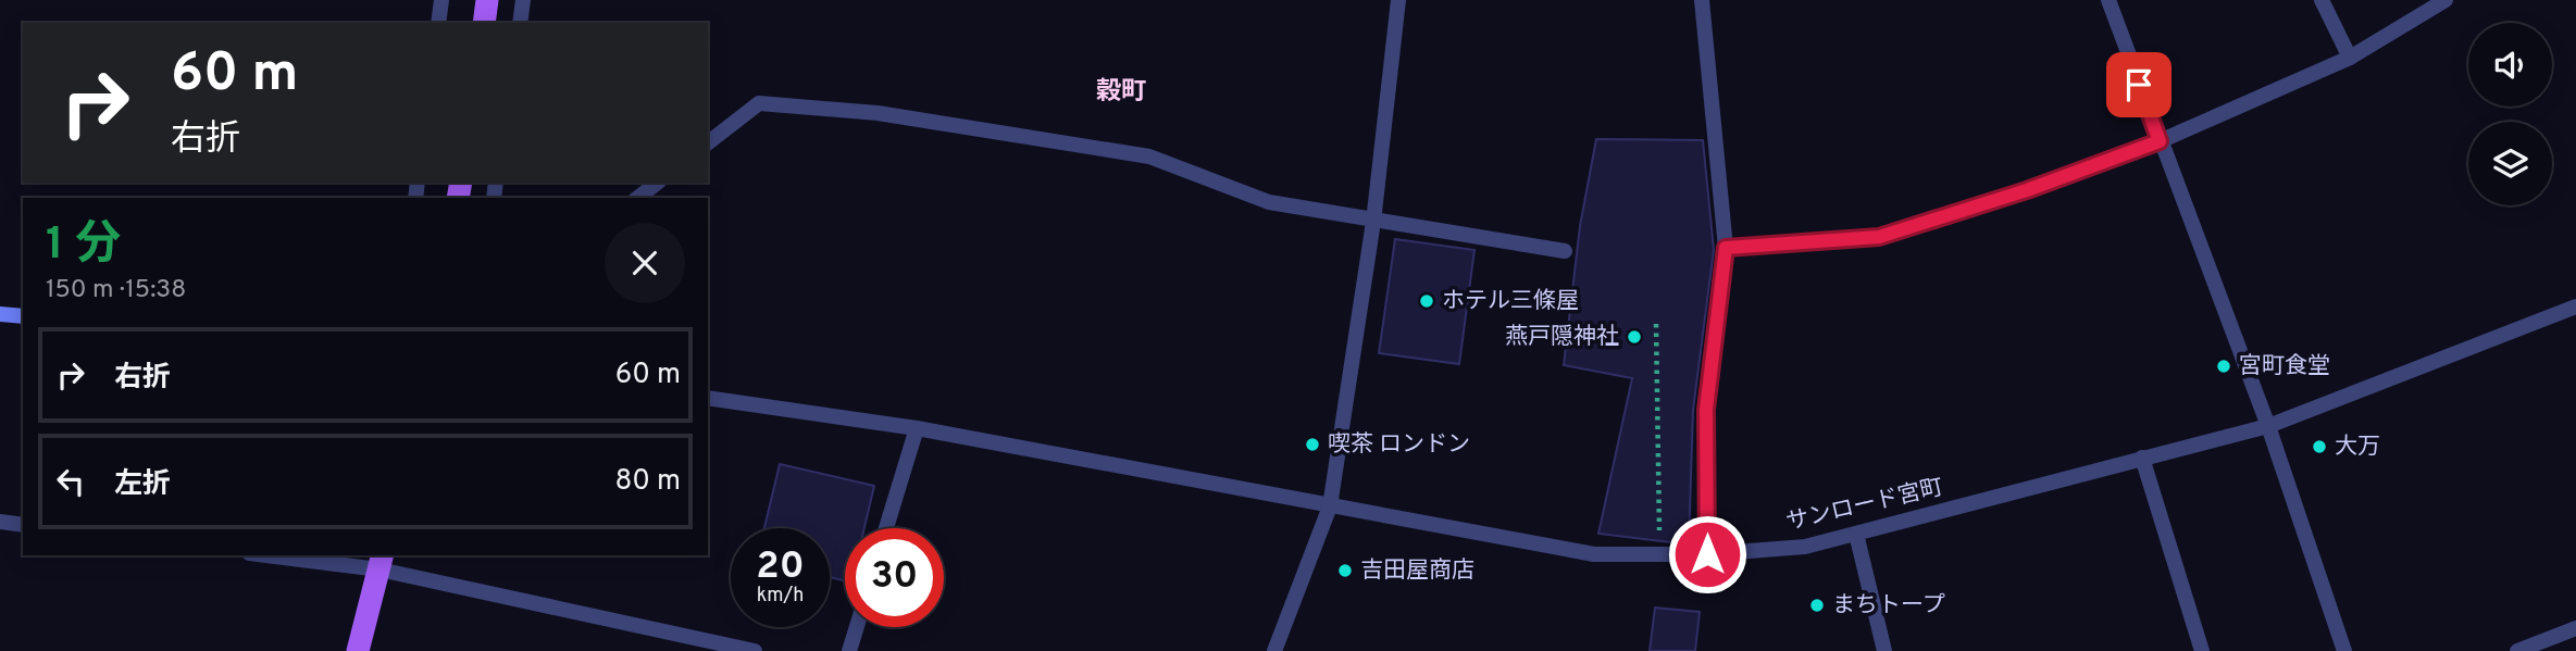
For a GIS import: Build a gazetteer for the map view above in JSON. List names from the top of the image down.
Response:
{
  "streets": {
    "street": ["サンロード宮町"]
  },
  "districts": ["穀町"],
  "places": [
    "ホテル三條屋",
    "燕戸隠神社",
    "宮町食堂",
    "喫茶 ロンドン",
    "大万",
    "吉田屋商店",
    "まちトープ"
  ],
  "page": {
    "turn": ["60 m", "右折"],
    "heading": ["1 分", "150 m · 15:38"],
    "list": [
      {
        "name": "右折",
        "value": "60 m"
      },
      {
        "name": "左折",
        "value": "80 m"
      }
    ],
    "speed": "20 km/h",
    "limit": "30"
  }
}
